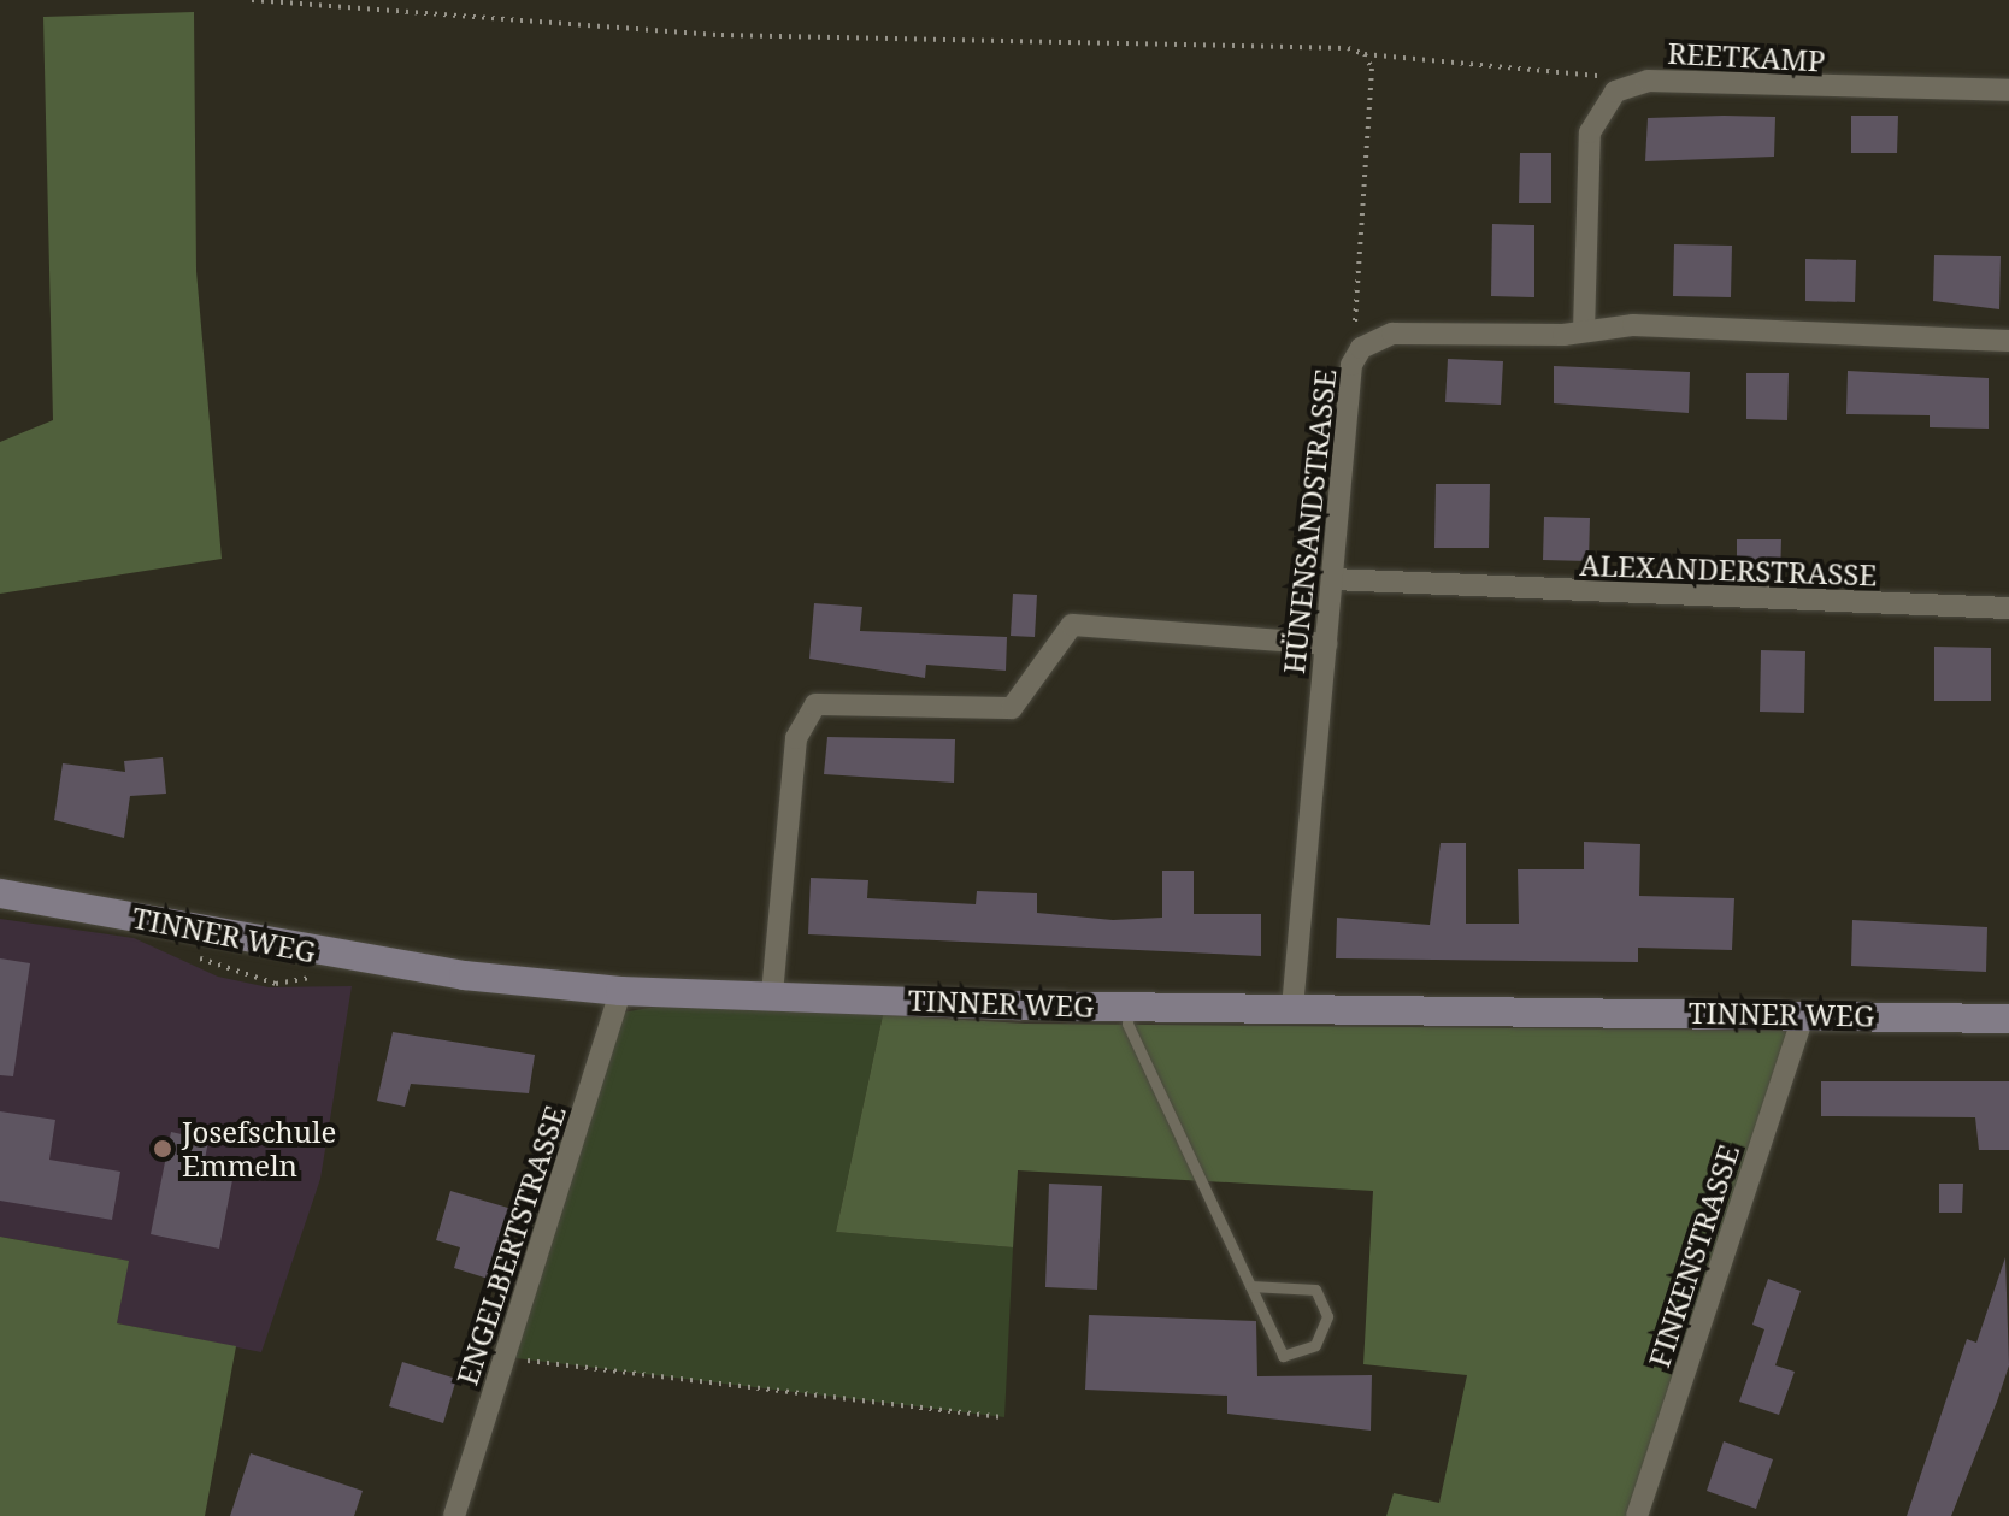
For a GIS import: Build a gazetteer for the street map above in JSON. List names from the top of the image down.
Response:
{
  "streets": {
    "street": [
      "REETKAMP",
      "HÜNENSANDSTRASSE",
      "ALEXANDERSTRASSE",
      "TINNER WEG",
      "ENGELBERTSTRASSE",
      "FINKENSTRASSE"
    ]
  },
  "crossings": [
    ["REETKAMP", "HÜNENSANDSTRASSE"],
    ["HÜNENSANDSTRASSE", "ALEXANDERSTRASSE"],
    ["HÜNENSANDSTRASSE", "TINNER WEG"],
    ["TINNER WEG", "ENGELBERTSTRASSE"],
    ["TINNER WEG", "FINKENSTRASSE"]
  ],
  "places": ["Josefschule Emmeln"]
}
